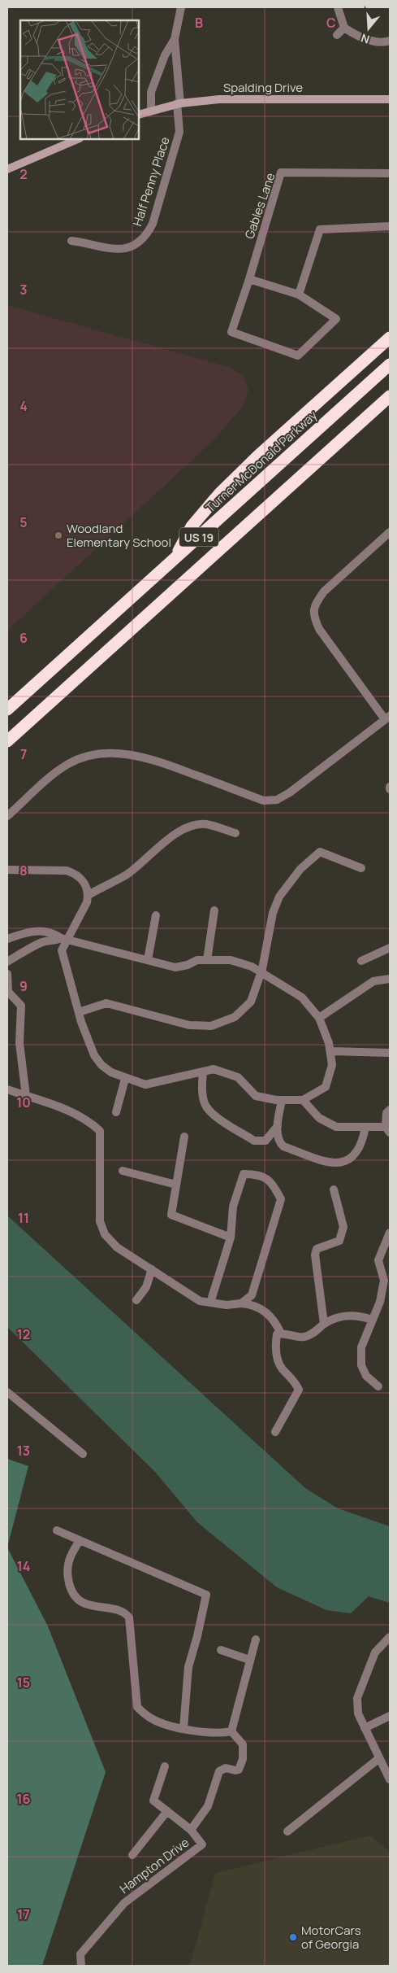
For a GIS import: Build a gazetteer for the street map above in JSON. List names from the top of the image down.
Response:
{
  "streets": {
    "highway": ["Turner McDonald Parkway", "US 19"],
    "street": [
      "Spalding Drive",
      "Half Penny Place",
      "Gables Lane",
      "Hampton Drive"
    ]
  },
  "crossings": [
    ["Spalding Drive", "Half Penny Place"]
  ],
  "places": ["Woodland Elementary School", "MotorCars of Georgia"],
  "north": "bottom",
  "grid": {
    "columns": ["B", "C"],
    "rows": [
      "2",
      "3",
      "4",
      "5",
      "6",
      "7",
      "8",
      "9",
      "10",
      "11",
      "12",
      "13",
      "14",
      "15",
      "16",
      "17"
    ]
  }
}
